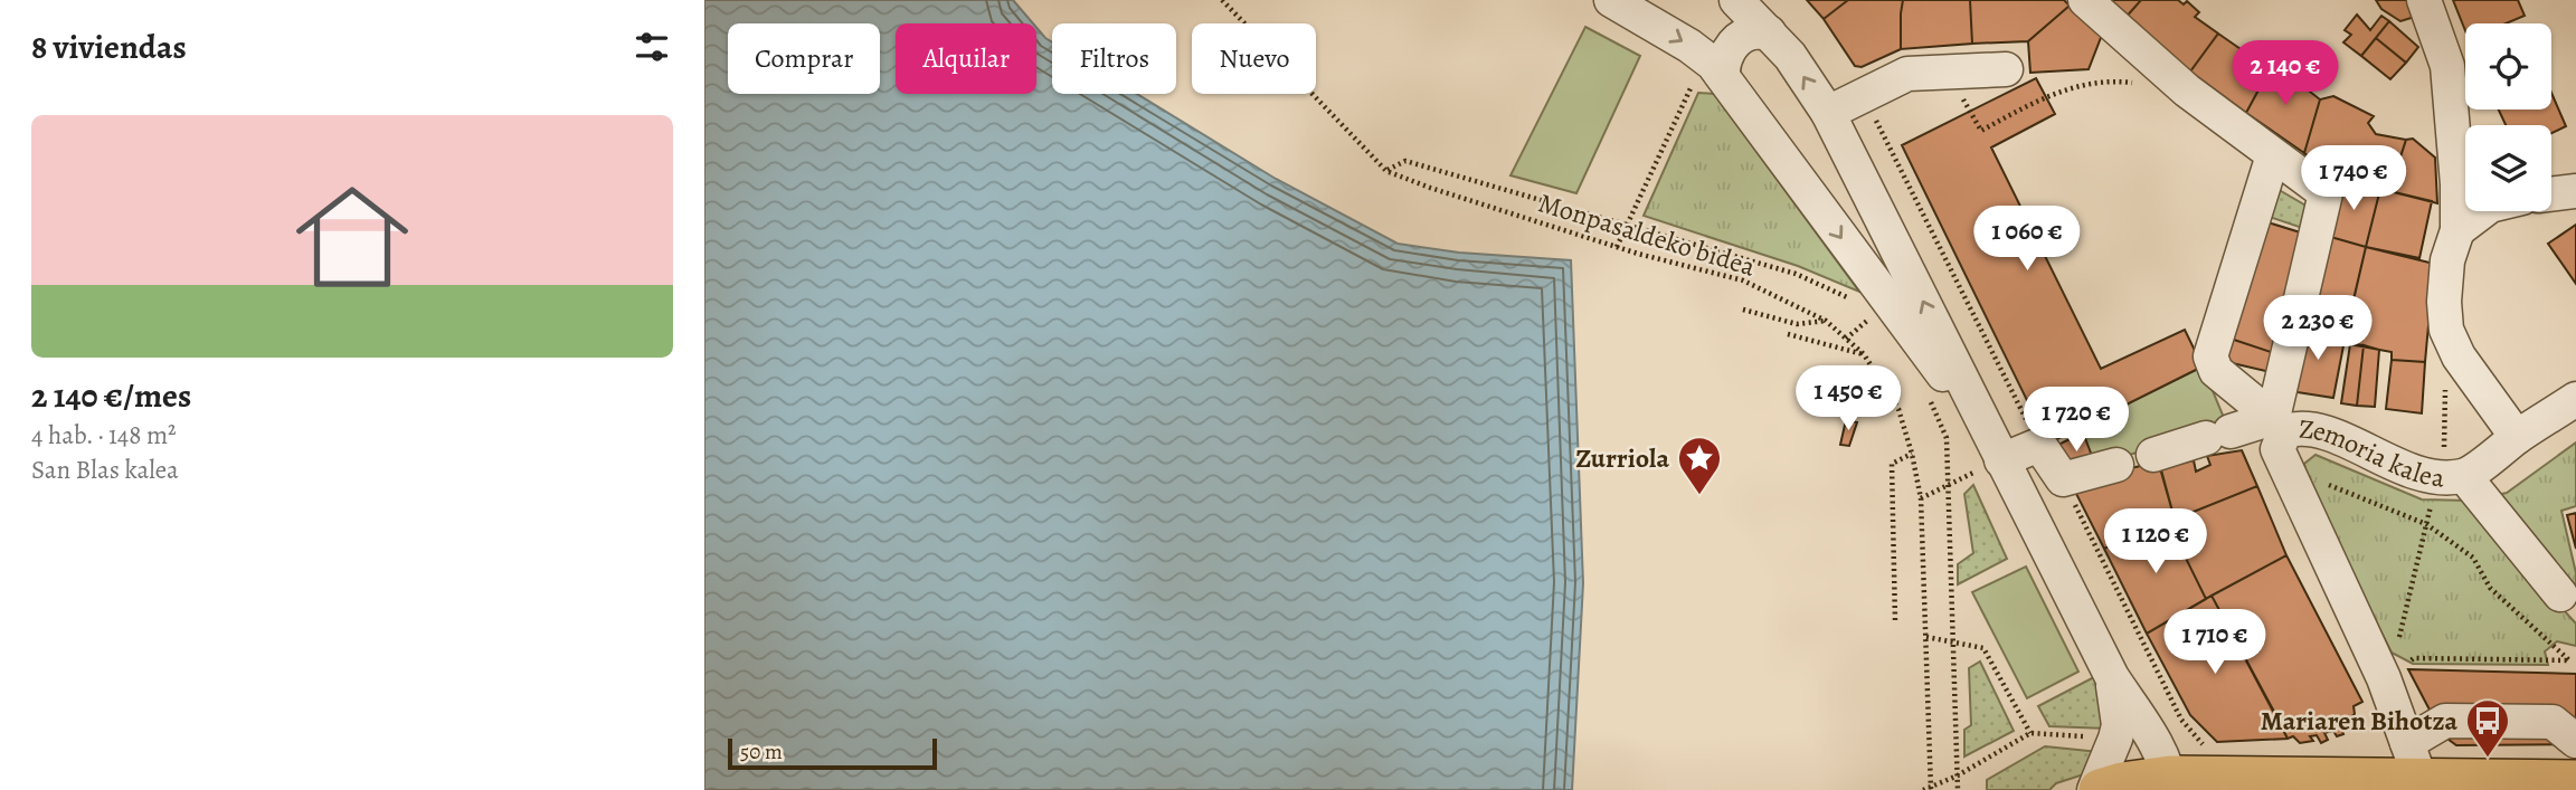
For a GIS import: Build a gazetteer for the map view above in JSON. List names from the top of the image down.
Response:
{
  "streets": {
    "street": ["Zemoria kalea"],
    "path": ["Monpasaldeko bidea"]
  },
  "places": {
    "place": ["Zurriola"],
    "bus stop": ["Mariaren Bihotza"]
  },
  "scale_bar": "50 m",
  "page": {
    "heading": "8 viviendas",
    "chip": [
      "Comprar",
      "Alquilar",
      "Filtros",
      "Nuevo"
    ],
    "price": [
      "2 140 €",
      "1 740 €",
      "1 060 €",
      "2 230 €",
      "1 450 €",
      "1 720 €",
      "1 120 €",
      "1 710 €"
    ],
    "list": [
      {
        "name": "2 140 €/mes",
        "note": "4 hab. · 148 m² · San Blas kalea"
      }
    ],
    "scale": "50 m"
  }
}
